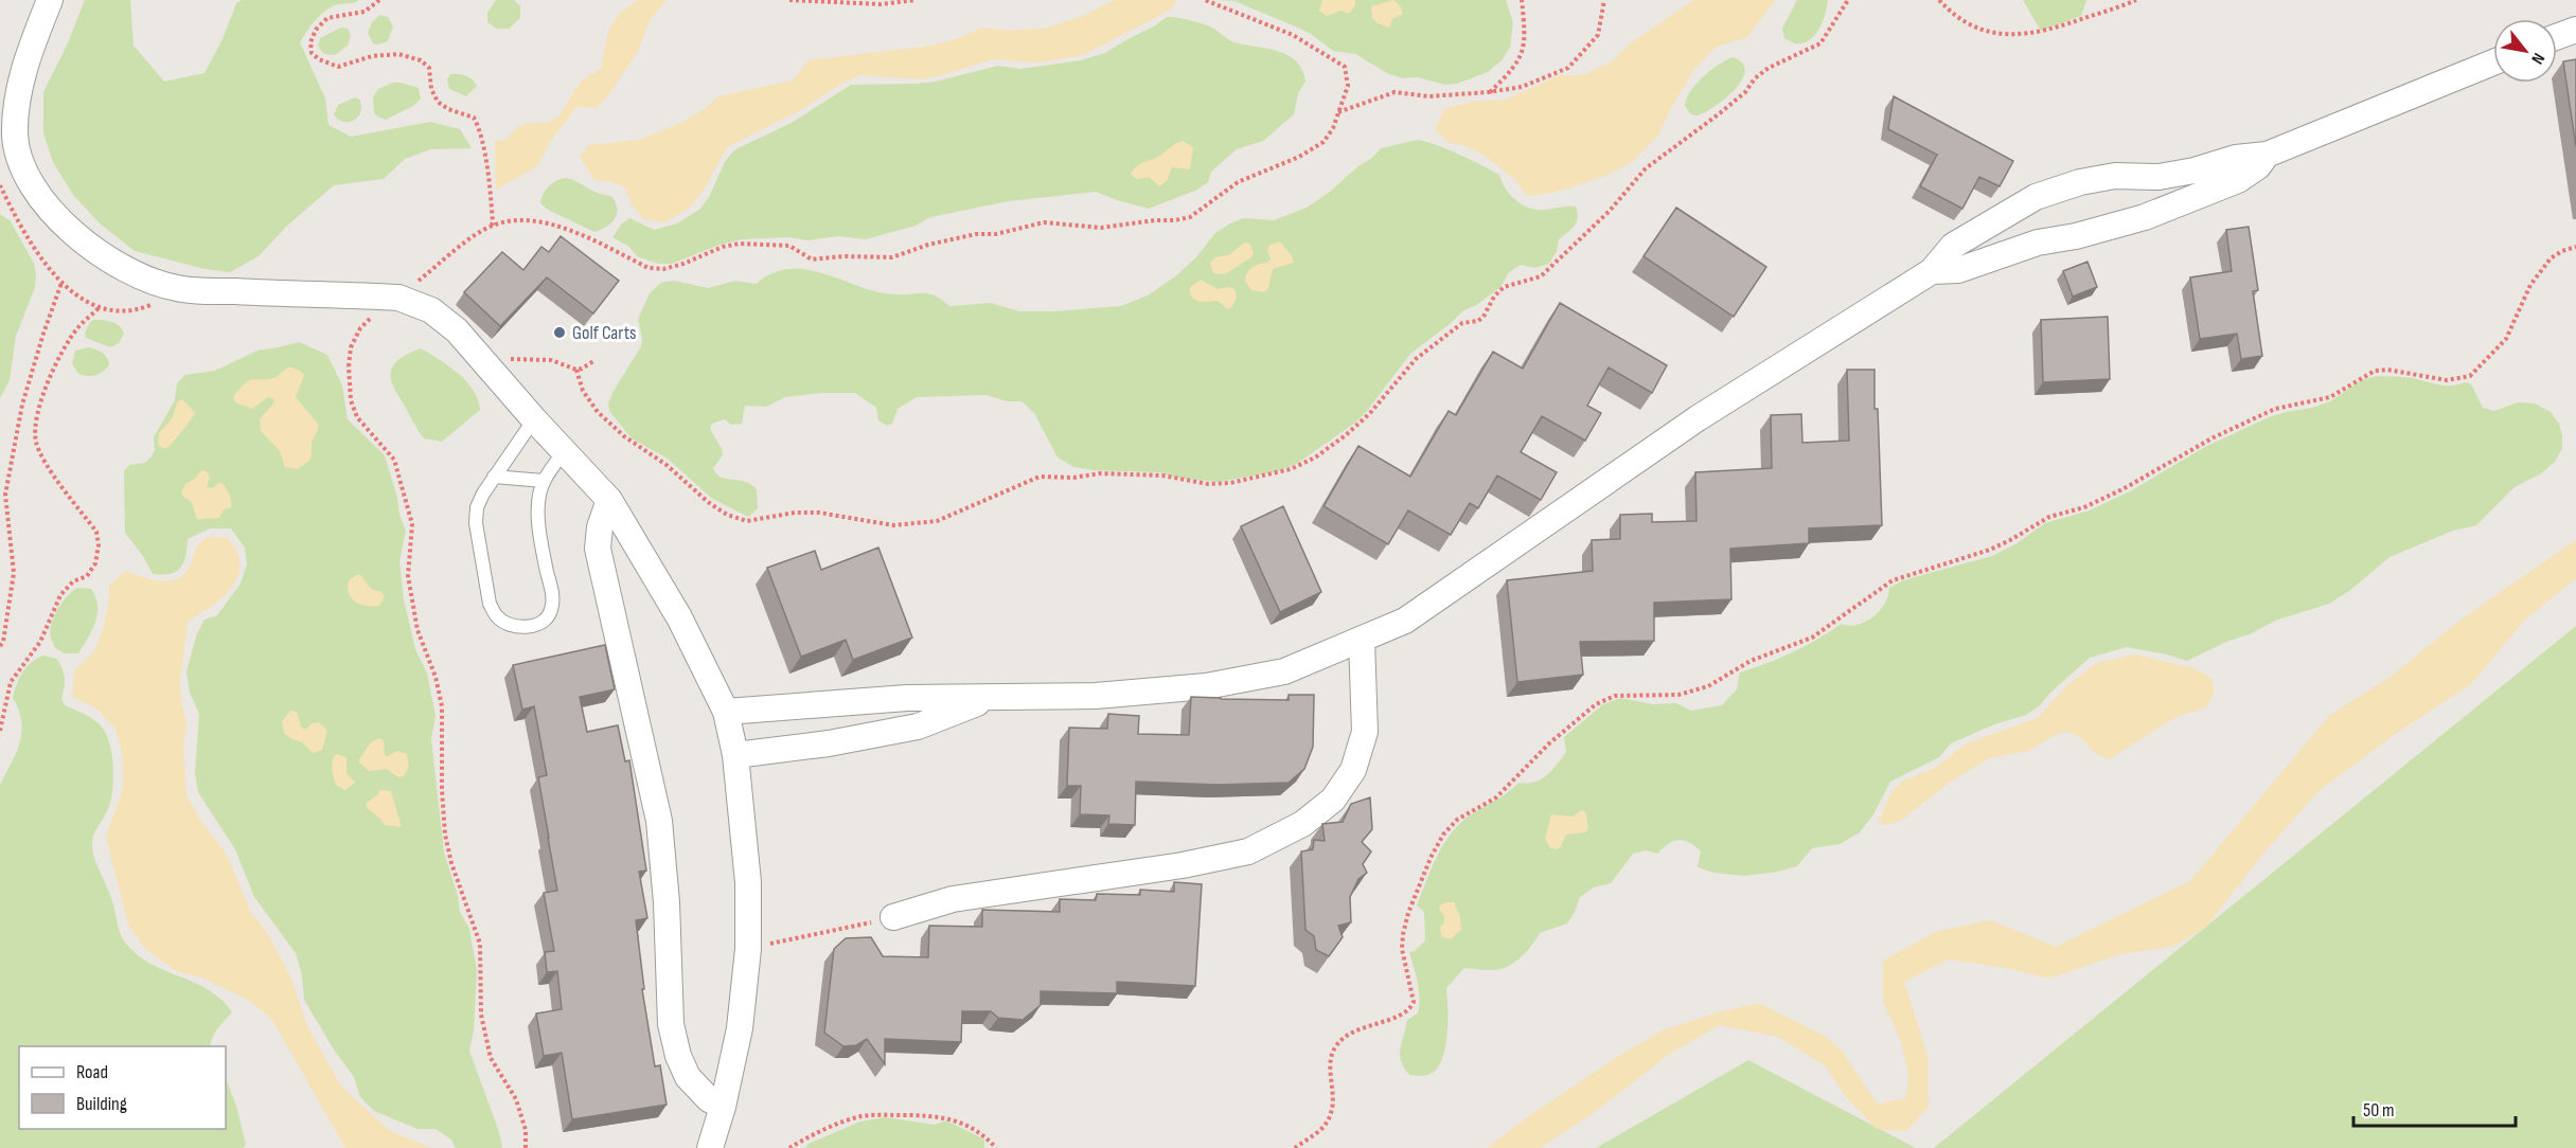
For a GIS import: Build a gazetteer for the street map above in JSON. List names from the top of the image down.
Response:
{
  "places": ["Golf Carts"],
  "legend": ["Road", "Building"],
  "scale_bar": "50 m",
  "north": "bottom right"
}
